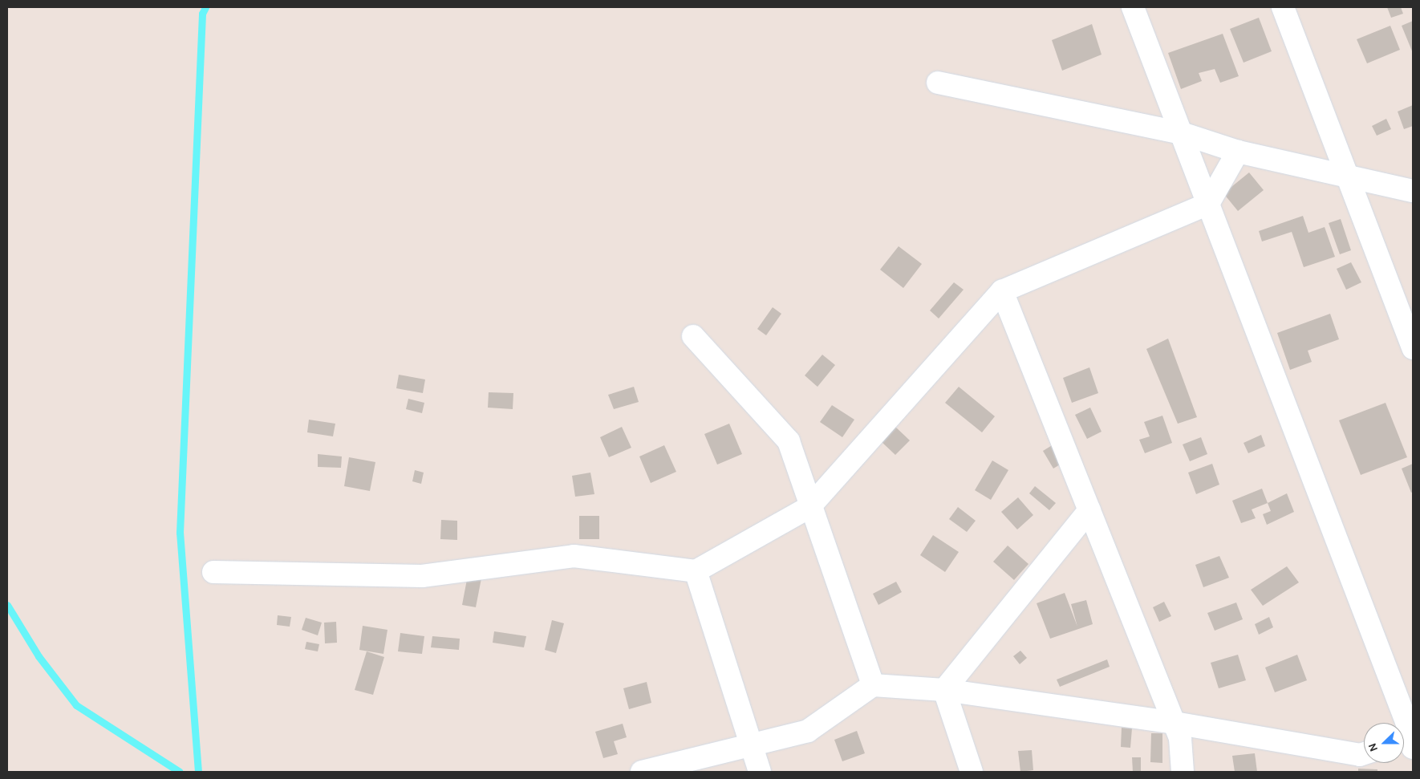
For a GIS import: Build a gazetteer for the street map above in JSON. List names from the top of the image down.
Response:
{
  "north": "left"
}
